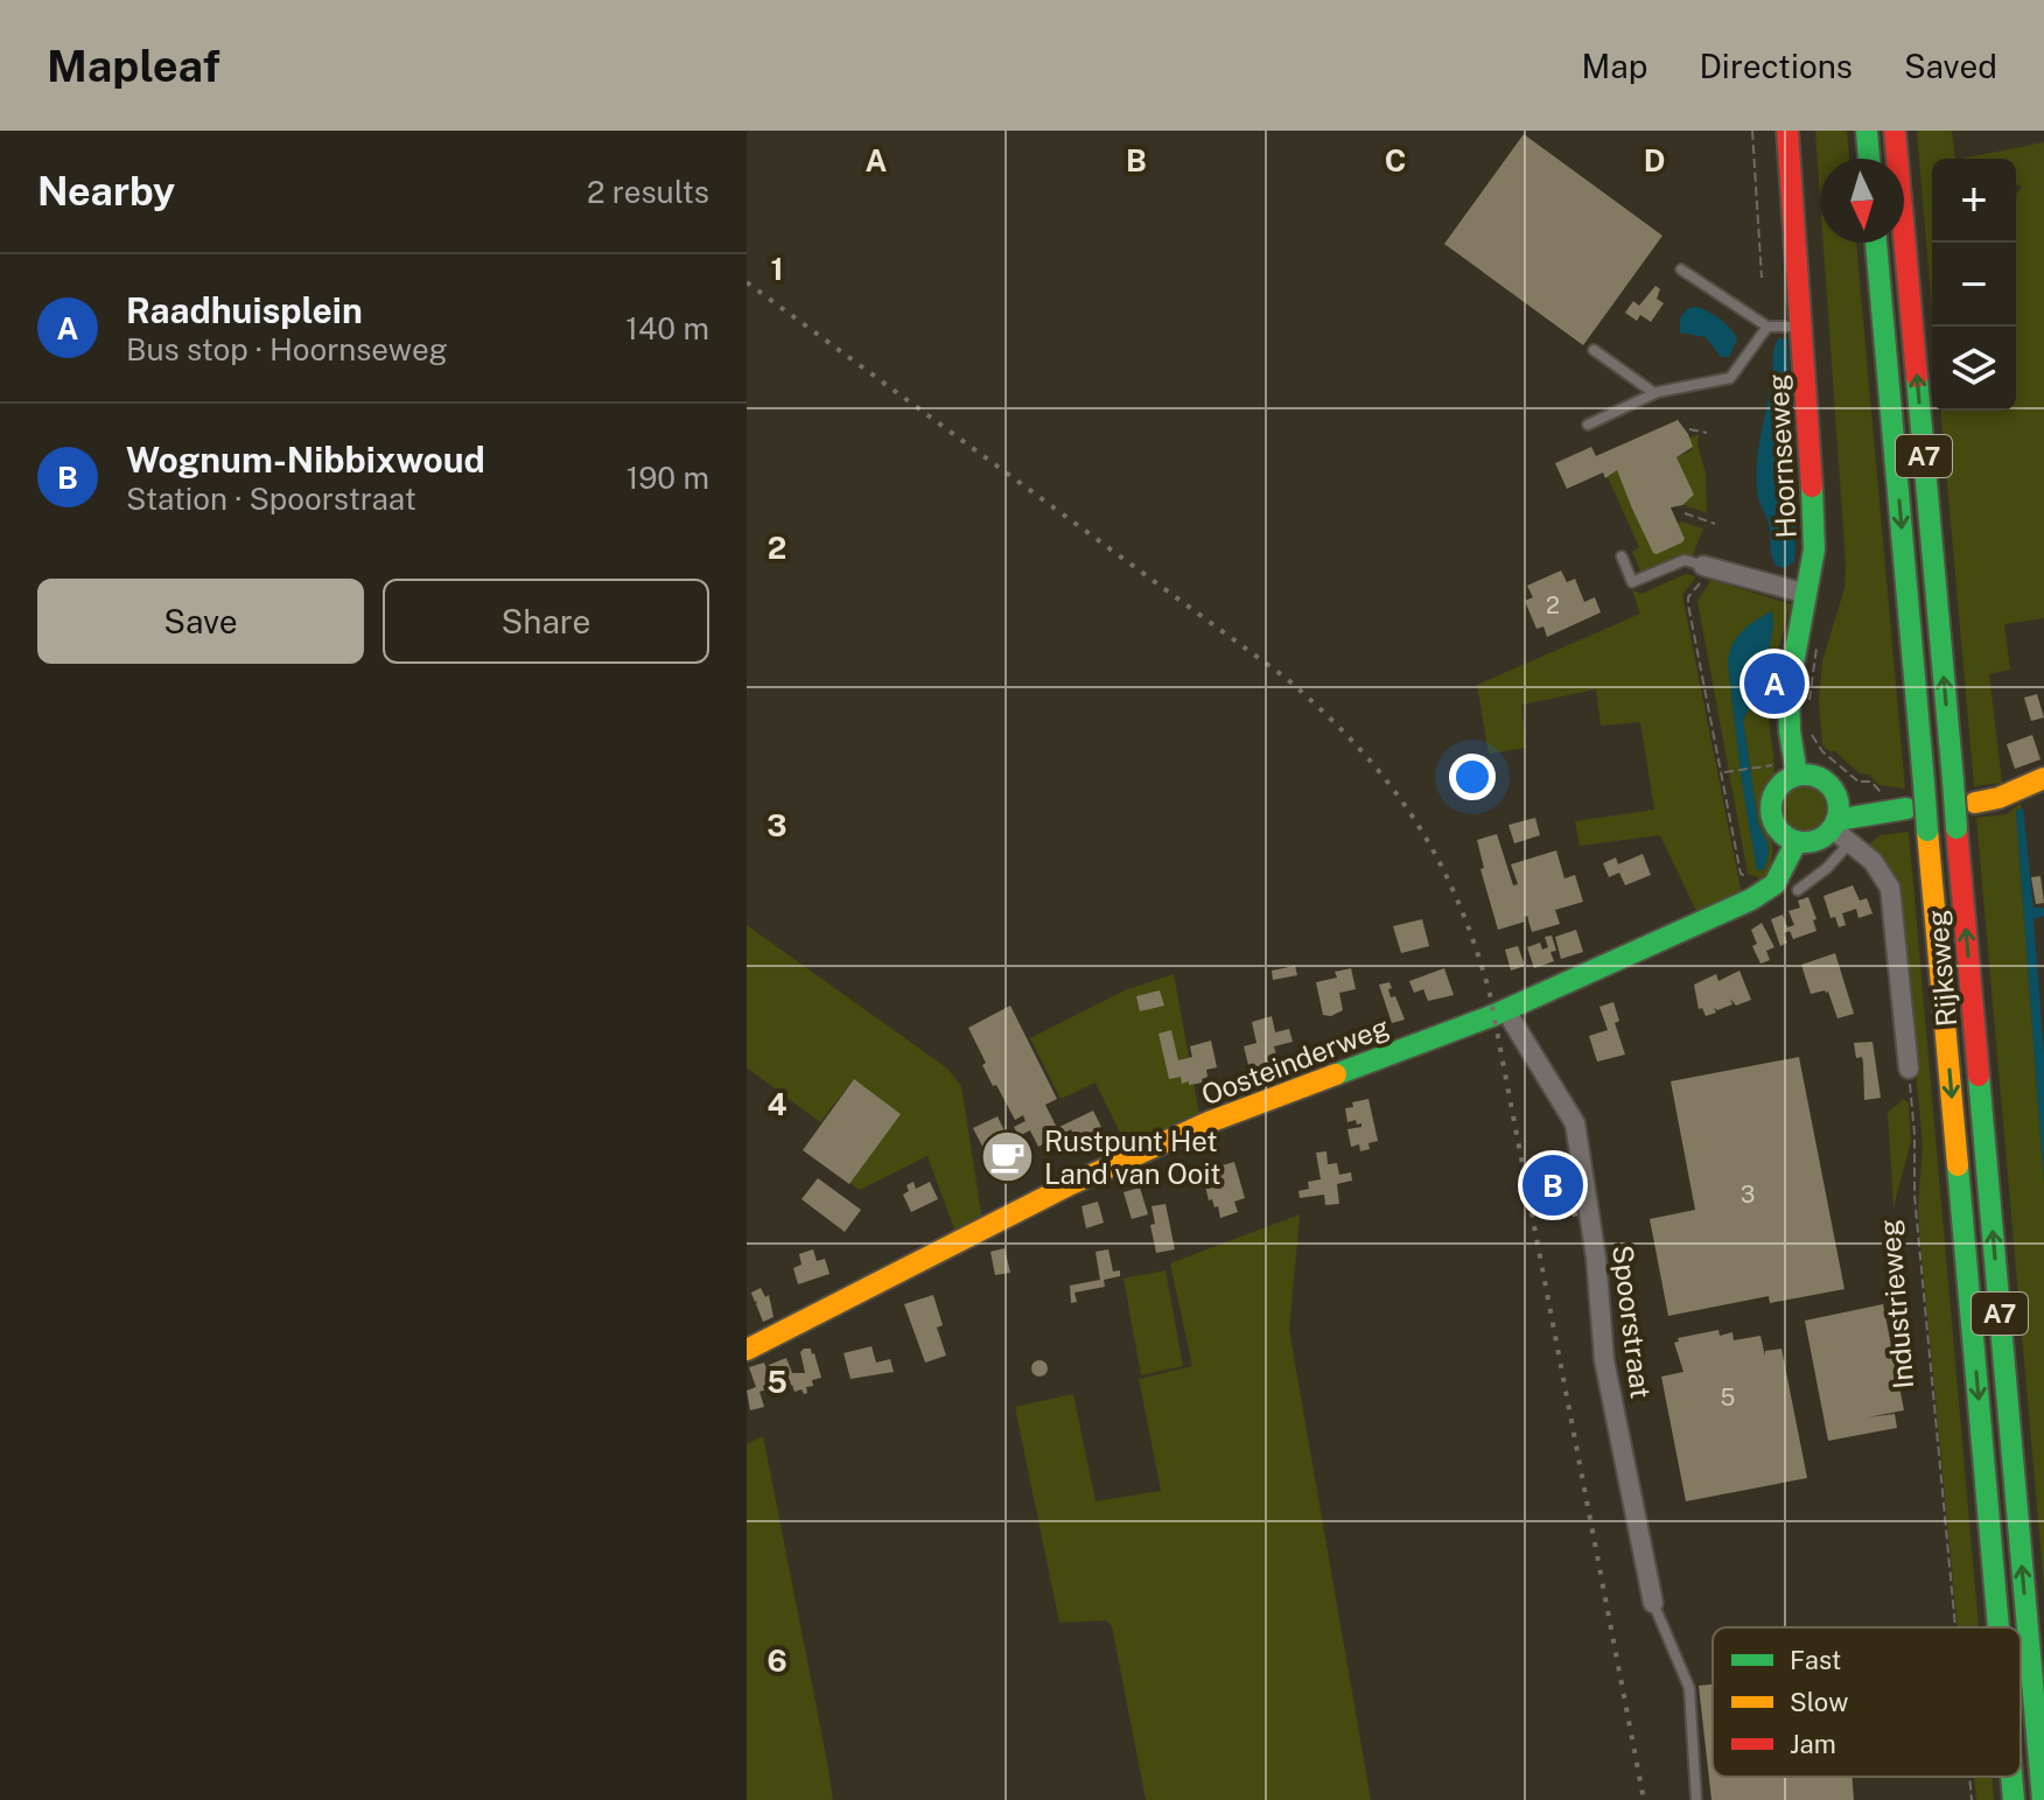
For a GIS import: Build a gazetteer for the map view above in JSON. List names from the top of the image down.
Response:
{
  "streets": {
    "main road": [
      "Hoornseweg",
      "A7",
      "Rijksweg",
      "Oosteinderweg"
    ],
    "street": ["Spoorstraat"],
    "path": ["Industrieweg"]
  },
  "crossings": [
    ["Oosteinderweg", "Spoorstraat"]
  ],
  "places": {
    "cafe": ["Rustpunt Het Land van Ooit"]
  },
  "house_numbers": ["2", "3", "5"],
  "legend": ["Fast", "Slow", "Jam"],
  "north": "bottom",
  "page": {
    "header": "Mapleaf",
    "nav": ["Map", "Directions", "Saved"],
    "heading": ["Nearby", "2 results"],
    "map_buttons": ["+", "−"],
    "list": [
      {
        "mark": "A",
        "name": "Raadhuisplein",
        "note": "Bus stop · Hoornseweg",
        "value": "140 m"
      },
      {
        "mark": "B",
        "name": "Wognum-Nibbixwoud",
        "note": "Station · Spoorstraat",
        "value": "190 m"
      }
    ],
    "buttons": ["Save", "Share"],
    "pins": ["A", "B"]
  },
  "grid": {
    "columns": [
      "A",
      "B",
      "C",
      "D"
    ],
    "rows": [
      "1",
      "2",
      "3",
      "4",
      "5",
      "6"
    ]
  }
}
